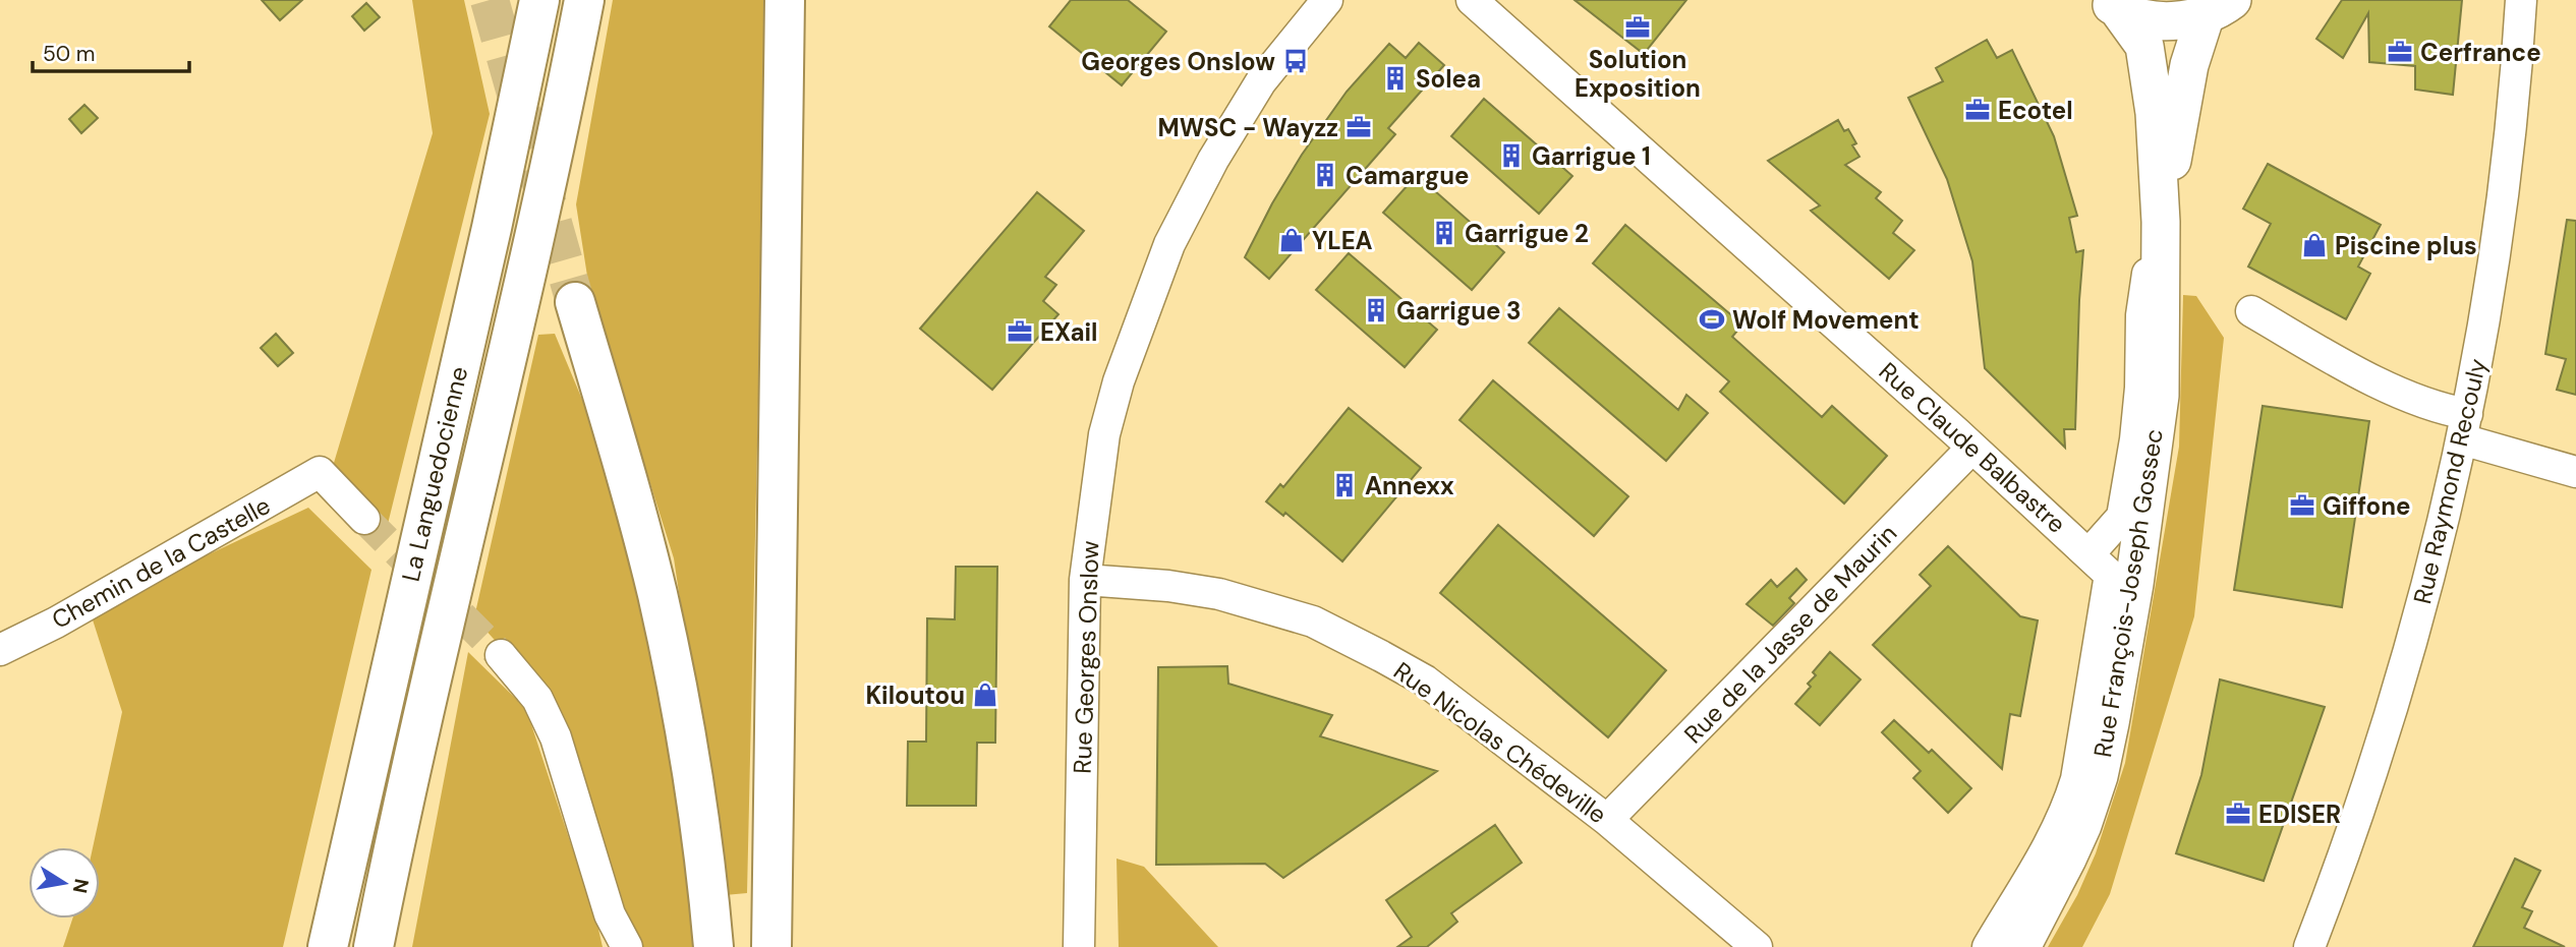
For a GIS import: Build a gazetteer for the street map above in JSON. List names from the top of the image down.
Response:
{
  "streets": {
    "highway": ["La Languedocienne"],
    "main road": ["Rue François-Joseph Gossec"],
    "street": [
      "Rue Claude Balbastre",
      "Rue Raymond Recouly",
      "Chemin de la Castelle",
      "Rue de la Jasse de Maurin",
      "Rue Georges Onslow",
      "Rue Nicolas Chédeville"
    ]
  },
  "crossings": [
    ["Rue Claude Balbastre", "Rue François-Joseph Gossec"],
    ["Rue Claude Balbastre", "Rue de la Jasse de Maurin"],
    ["Rue de la Jasse de Maurin", "Rue Nicolas Chédeville"],
    ["Rue Georges Onslow", "Rue Nicolas Chédeville"]
  ],
  "places": {
    "office": [
      "Solution Exposition",
      "Cerfrance",
      "Ecotel",
      "MWSC - Wayzz",
      "EXail",
      "Giffone",
      "EDISER"
    ],
    "bus stop": ["Georges Onslow"],
    "building": [
      "Solea",
      "Garrigue 1",
      "Camargue",
      "Garrigue 2",
      "Garrigue 3",
      "Annexx"
    ],
    "shop": ["YLEA", "Piscine plus", "Kiloutou"],
    "sports": ["Wolf Movement"]
  },
  "scale_bar": "50 m",
  "north": "right"
}
